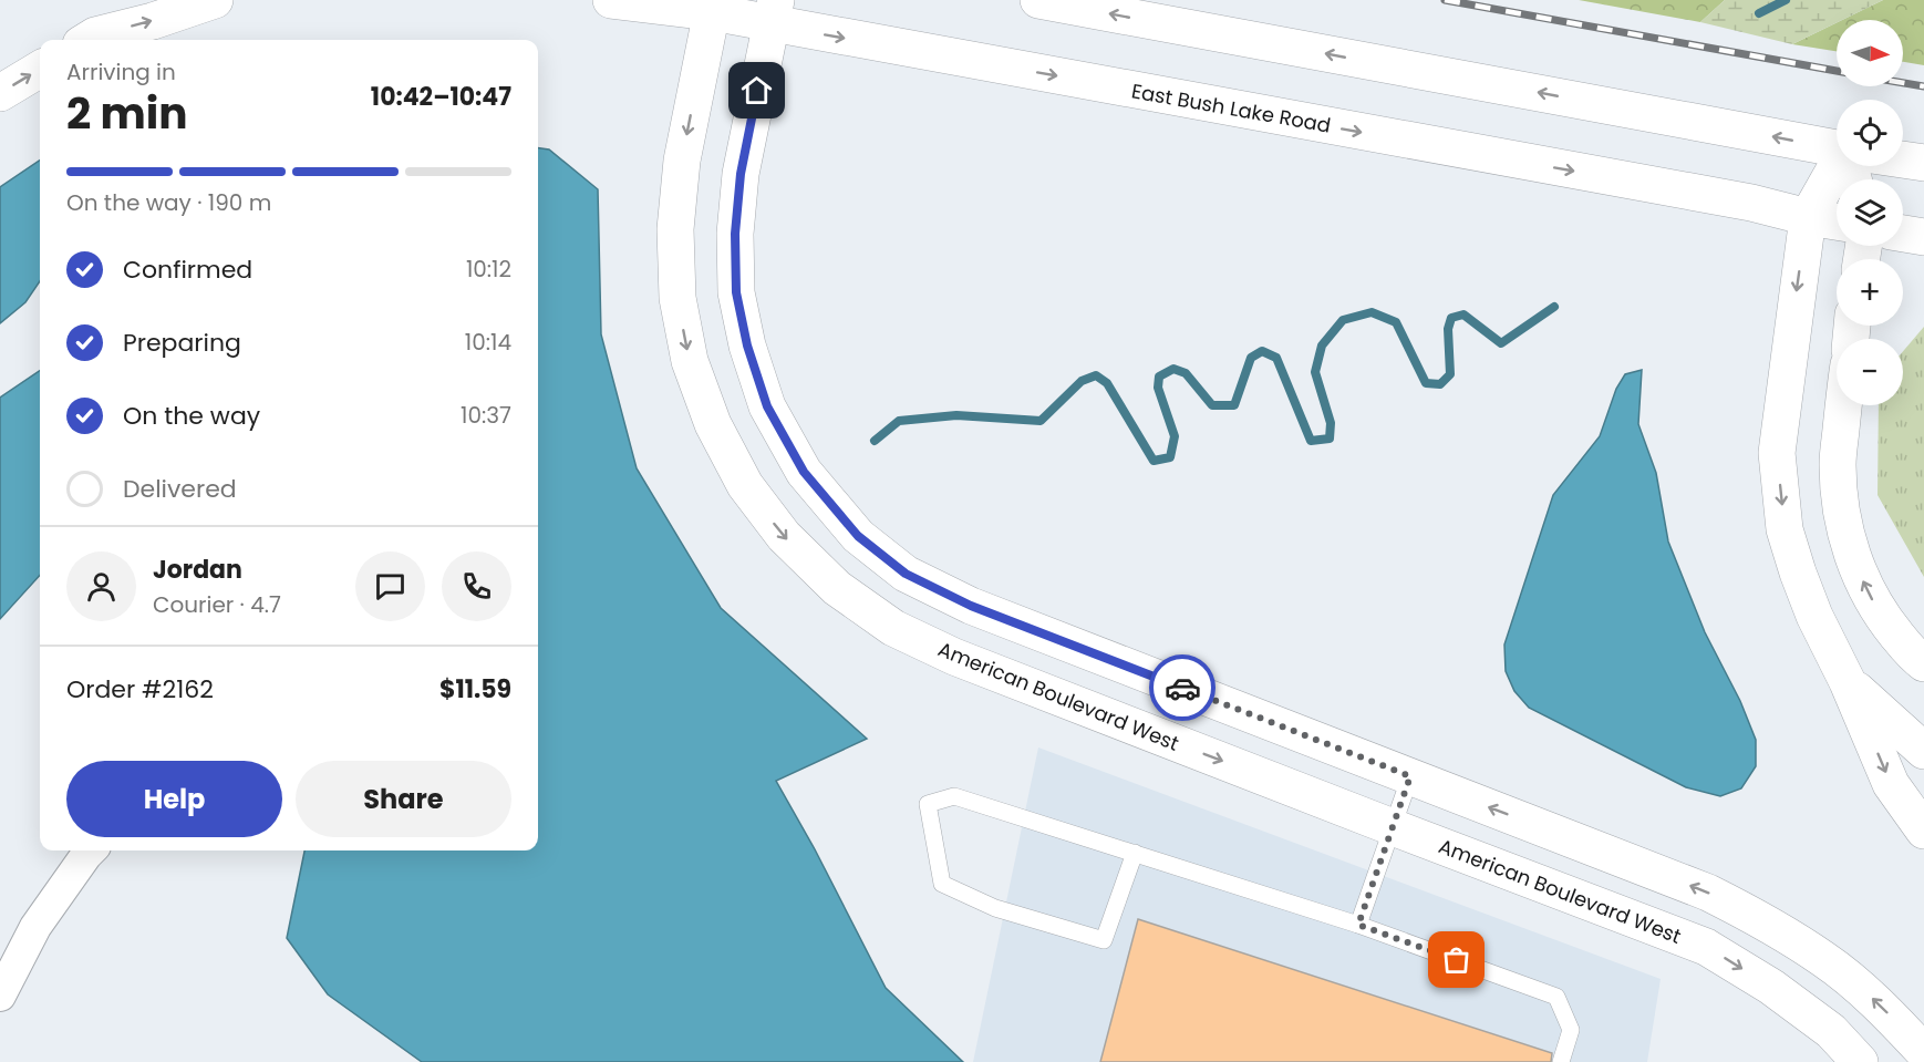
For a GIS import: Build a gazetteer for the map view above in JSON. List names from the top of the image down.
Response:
{
  "streets": {
    "main road": ["East Bush Lake Road", "American Boulevard West"]
  },
  "crossings": [
    ["East Bush Lake Road", "American Boulevard West"]
  ],
  "north": "right",
  "page": {
    "map_buttons": ["+", "−"],
    "heading": ["2 min", "Arriving in", "10:42–10:47"],
    "panel": [
      "Jordan",
      "Courier · 4.7",
      "Order #2162",
      "$11.59"
    ],
    "bar": "On the way · 190 m",
    "list": [
      ["Confirmed", "10:12"],
      ["Preparing", "10:14"],
      ["On the way", "10:37"],
      "Delivered"
    ],
    "buttons": ["Help", "Share"]
  }
}
